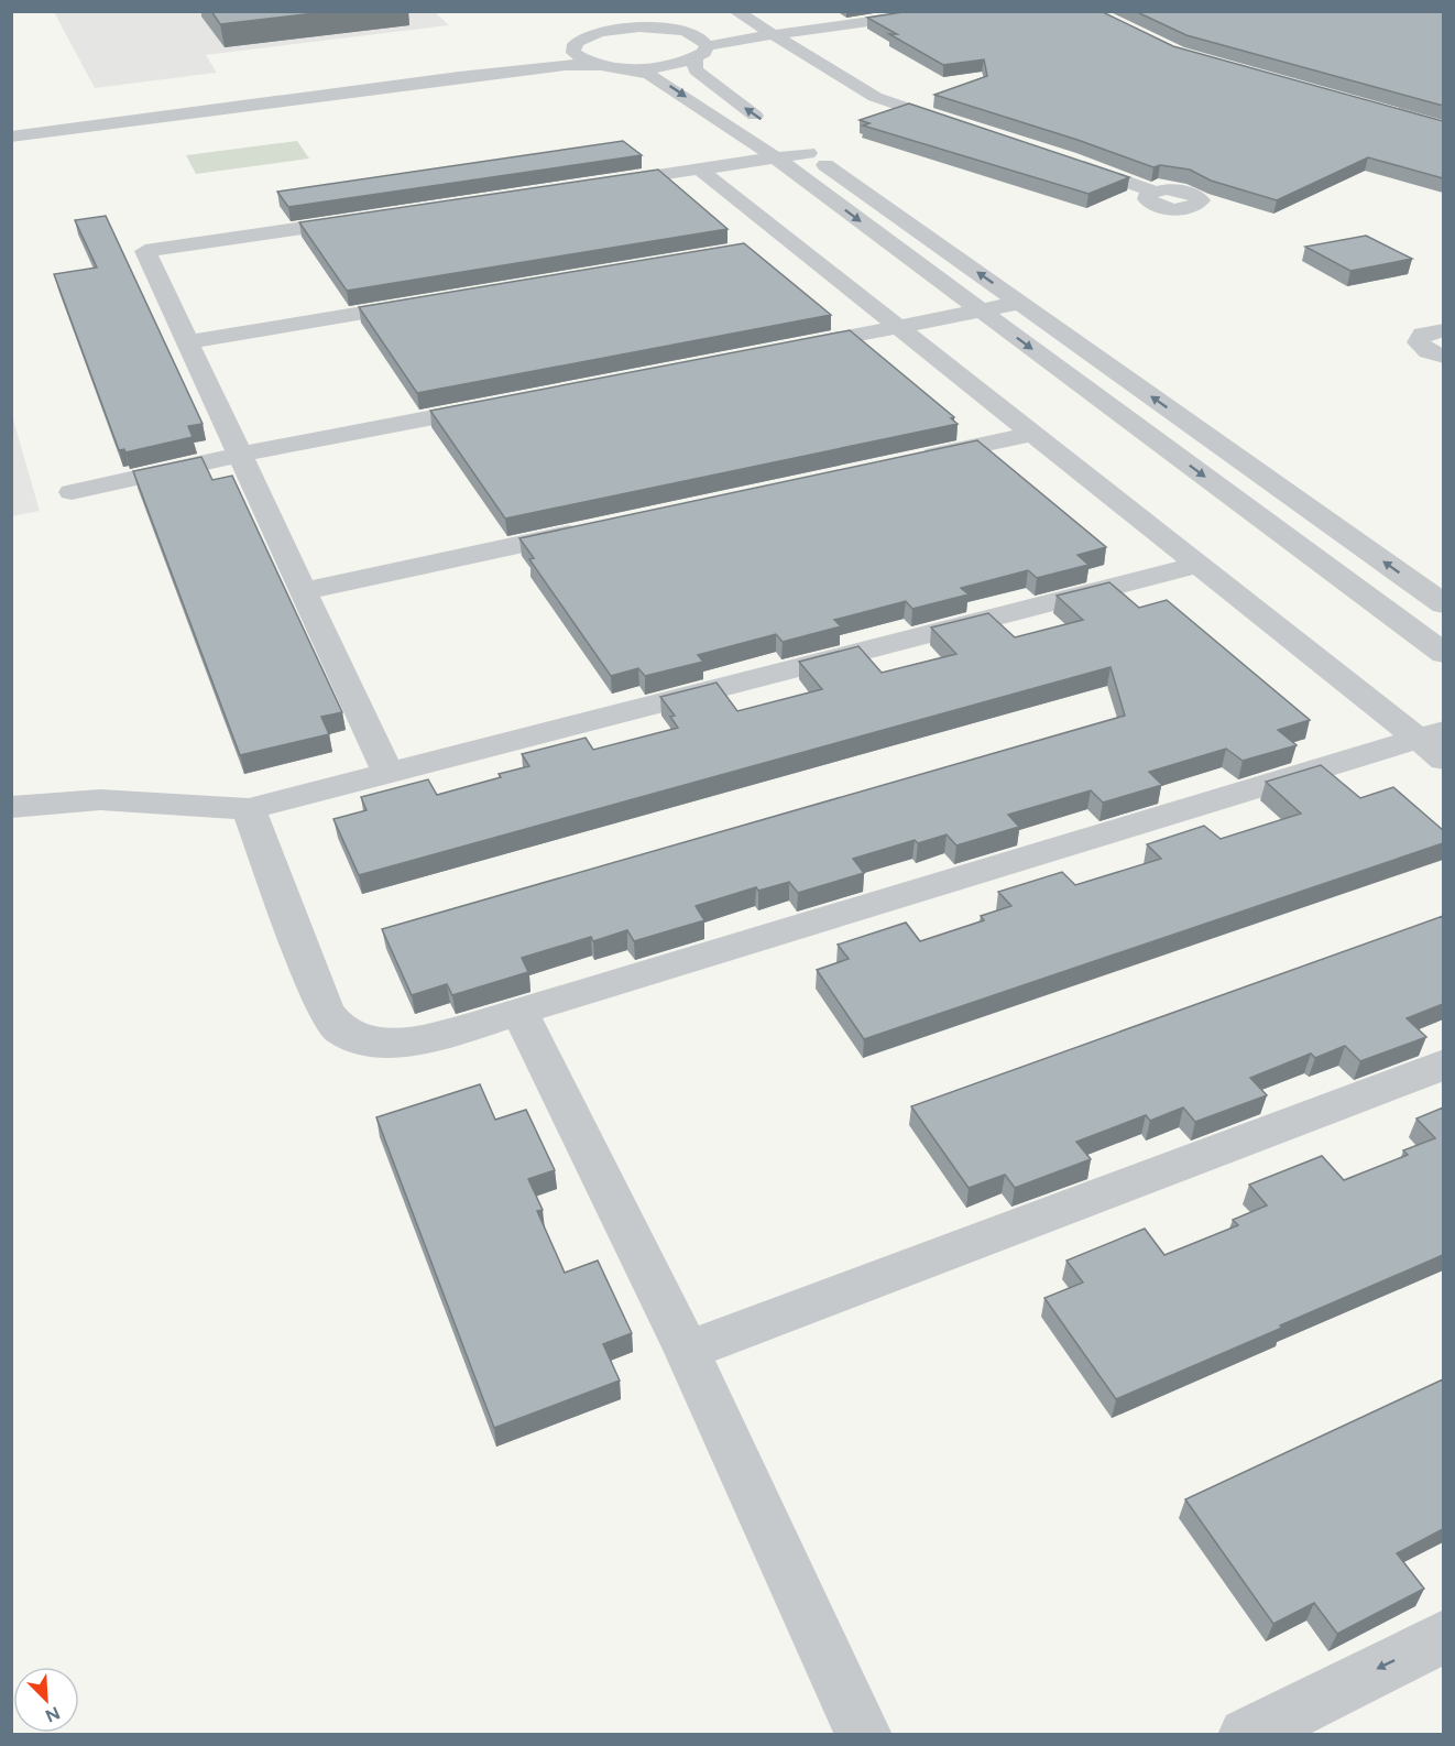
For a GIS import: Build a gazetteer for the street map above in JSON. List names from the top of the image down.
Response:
{
  "north": "bottom right"
}
